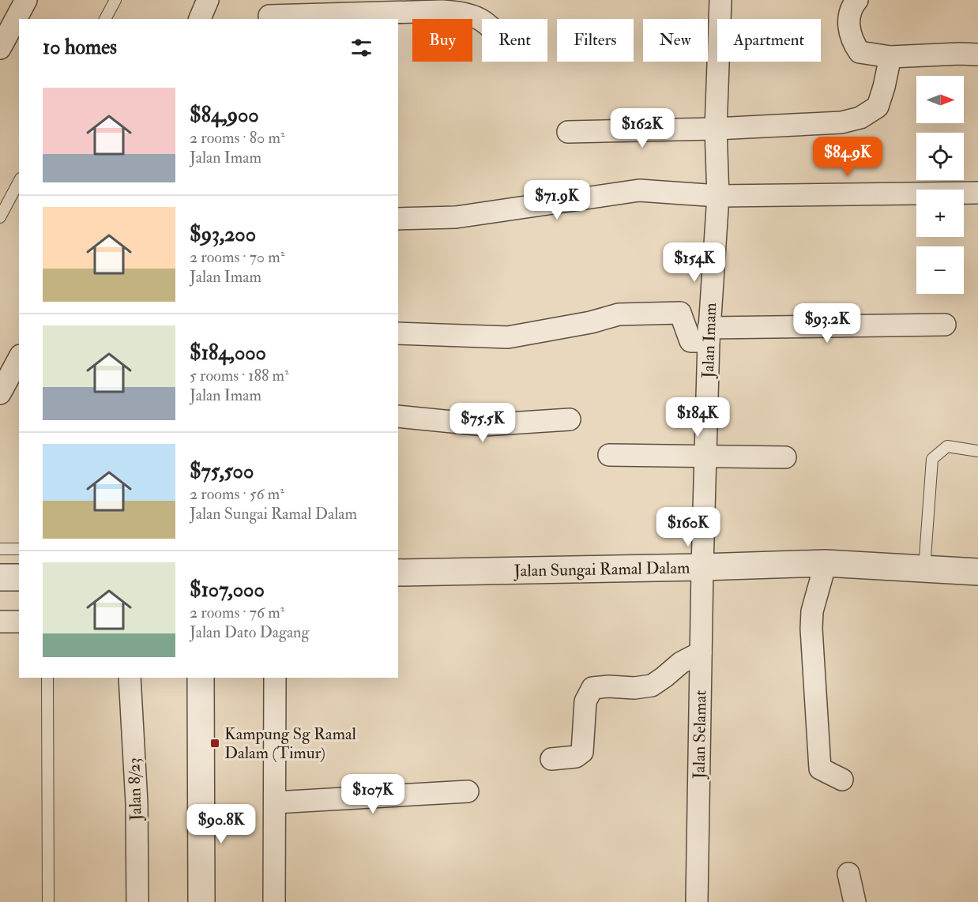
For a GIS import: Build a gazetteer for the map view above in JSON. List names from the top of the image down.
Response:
{
  "streets": {
    "street": [
      "Jalan Imam",
      "Jalan Sungai Ramal Dalam",
      "Jalan Selamat",
      "Jalan 8/23"
    ]
  },
  "crossings": [
    ["Jalan Imam", "Jalan Sungai Ramal Dalam"],
    ["Jalan Imam", "Jalan Selamat"],
    ["Jalan Sungai Ramal Dalam", "Jalan Selamat"]
  ],
  "places": {
    "transit": ["Kampung Sg Ramal Dalam (Timur)"]
  },
  "north": "right",
  "page": {
    "chip": [
      "Buy",
      "Rent",
      "Filters",
      "New",
      "Apartment"
    ],
    "heading": "10 homes",
    "map_buttons": ["+", "−"],
    "list": [
      {
        "name": "$84,900",
        "note": "2 rooms · 80 m² · Jalan Imam"
      },
      {
        "name": "$93,200",
        "note": "2 rooms · 70 m² · Jalan Imam"
      },
      {
        "name": "$184,000",
        "note": "5 rooms · 188 m² · Jalan Imam"
      },
      {
        "name": "$75,500",
        "note": "2 rooms · 56 m² · Jalan Sungai Ramal Dalam"
      },
      {
        "name": "$107,000",
        "note": "2 rooms · 76 m² · Jalan Dato Dagang"
      }
    ],
    "price": [
      "$162K",
      "$84.9K",
      "$71.9K",
      "$154K",
      "$93.2K",
      "$184K",
      "$75.5K",
      "$160K",
      "$107K",
      "$90.8K"
    ]
  }
}
